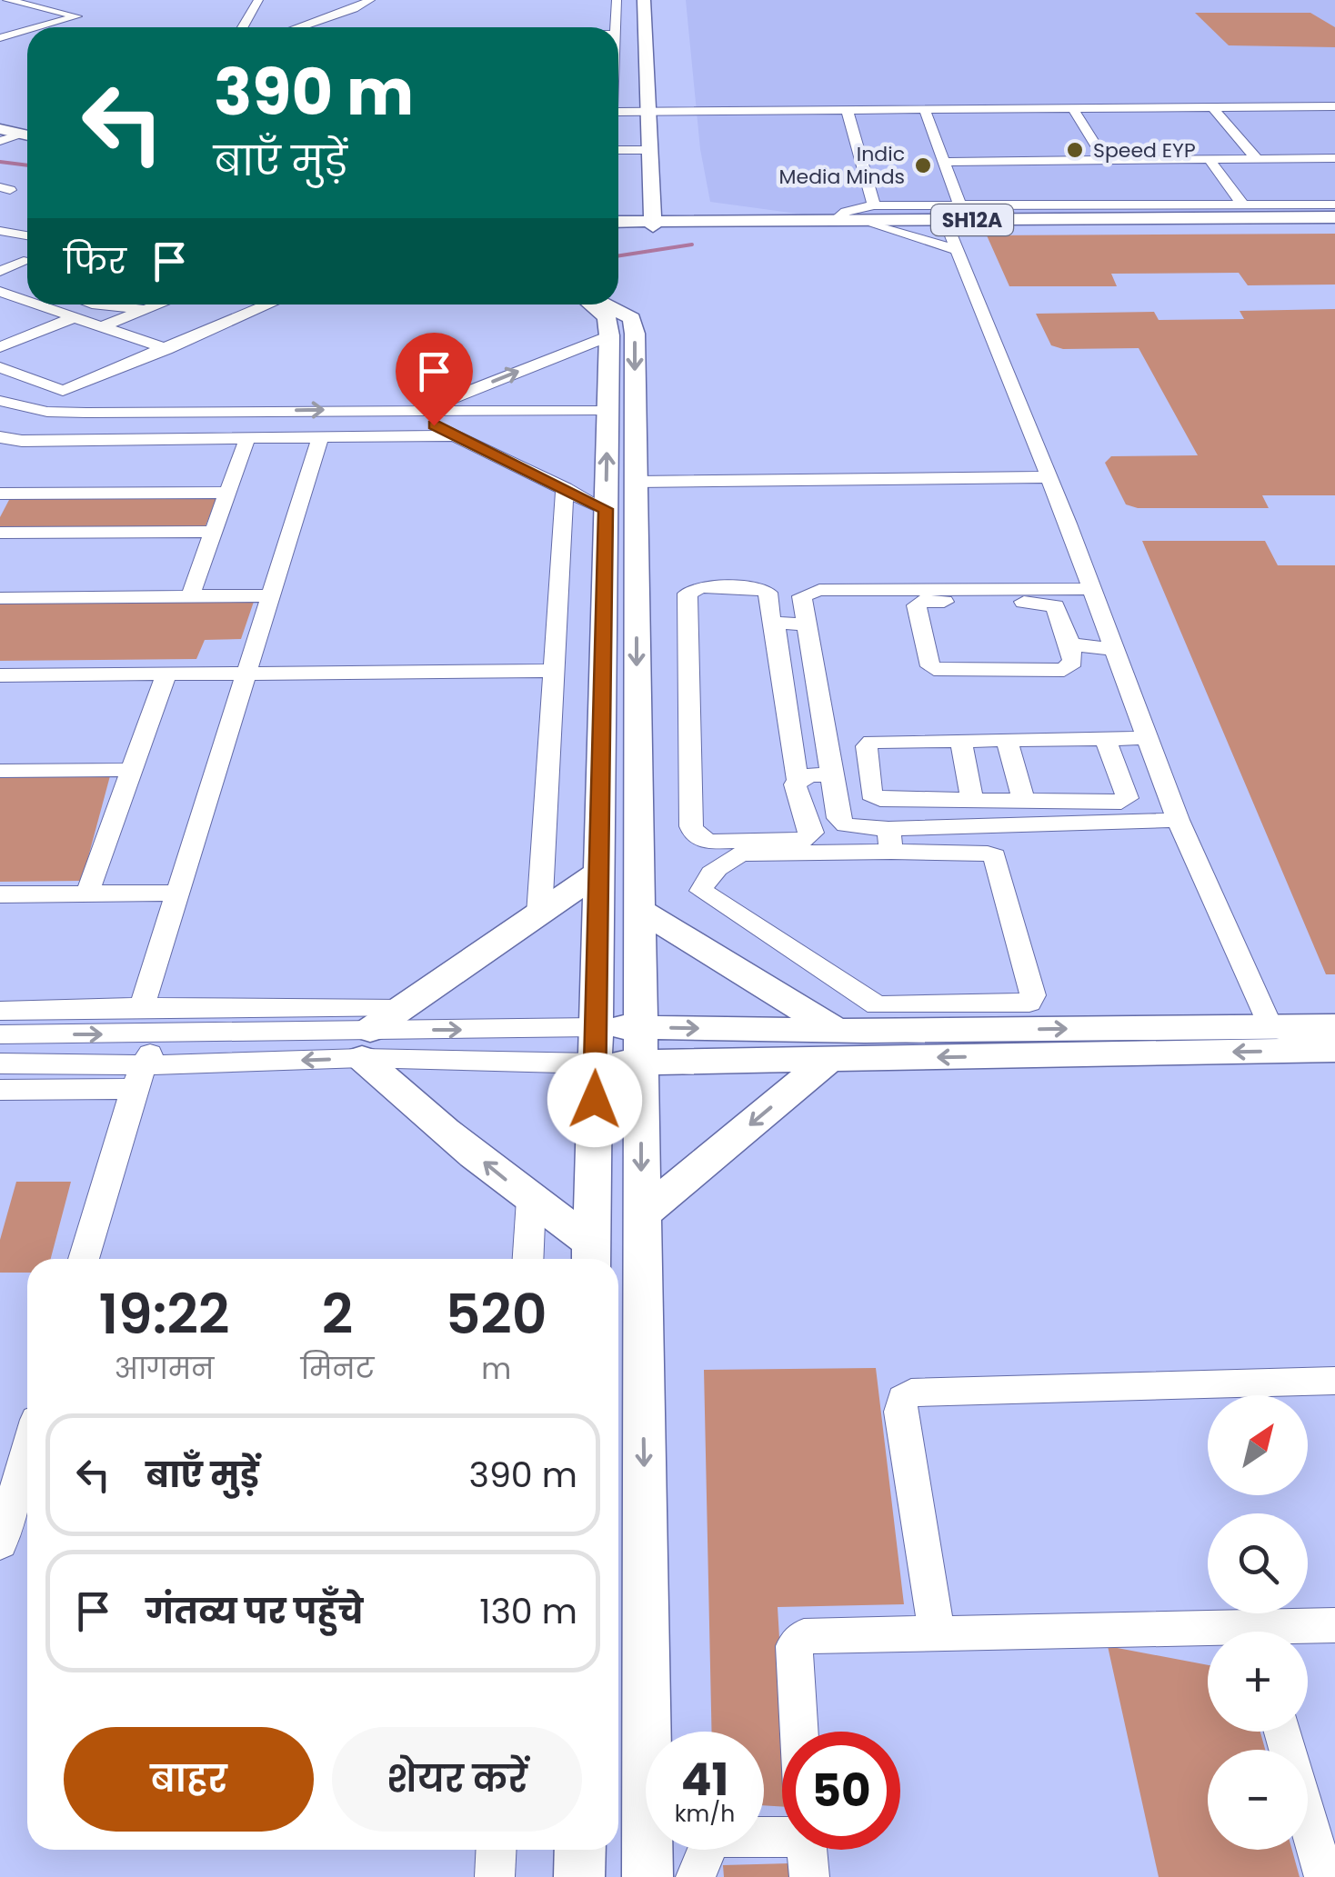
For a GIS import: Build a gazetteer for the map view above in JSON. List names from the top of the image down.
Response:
{
  "streets": {
    "main road": ["SH12A"]
  },
  "places": ["Speed EYP", "Indic Media Minds"],
  "north": "top right",
  "page": {
    "turn": ["390 m", "बाएँ मुड़ें"],
    "then": "फिर",
    "eta": [
      "19:22",
      "आगमन",
      "2",
      "मिनट",
      "520",
      "m"
    ],
    "map_buttons": ["+", "−"],
    "list": [
      {
        "name": "बाएँ मुड़ें",
        "value": "390 m"
      },
      {
        "name": "गंतव्य पर पहुँचे",
        "value": "130 m"
      }
    ],
    "buttons": ["बाहर", "शेयर करें"],
    "speed": "41 km/h",
    "limit": "50"
  }
}
